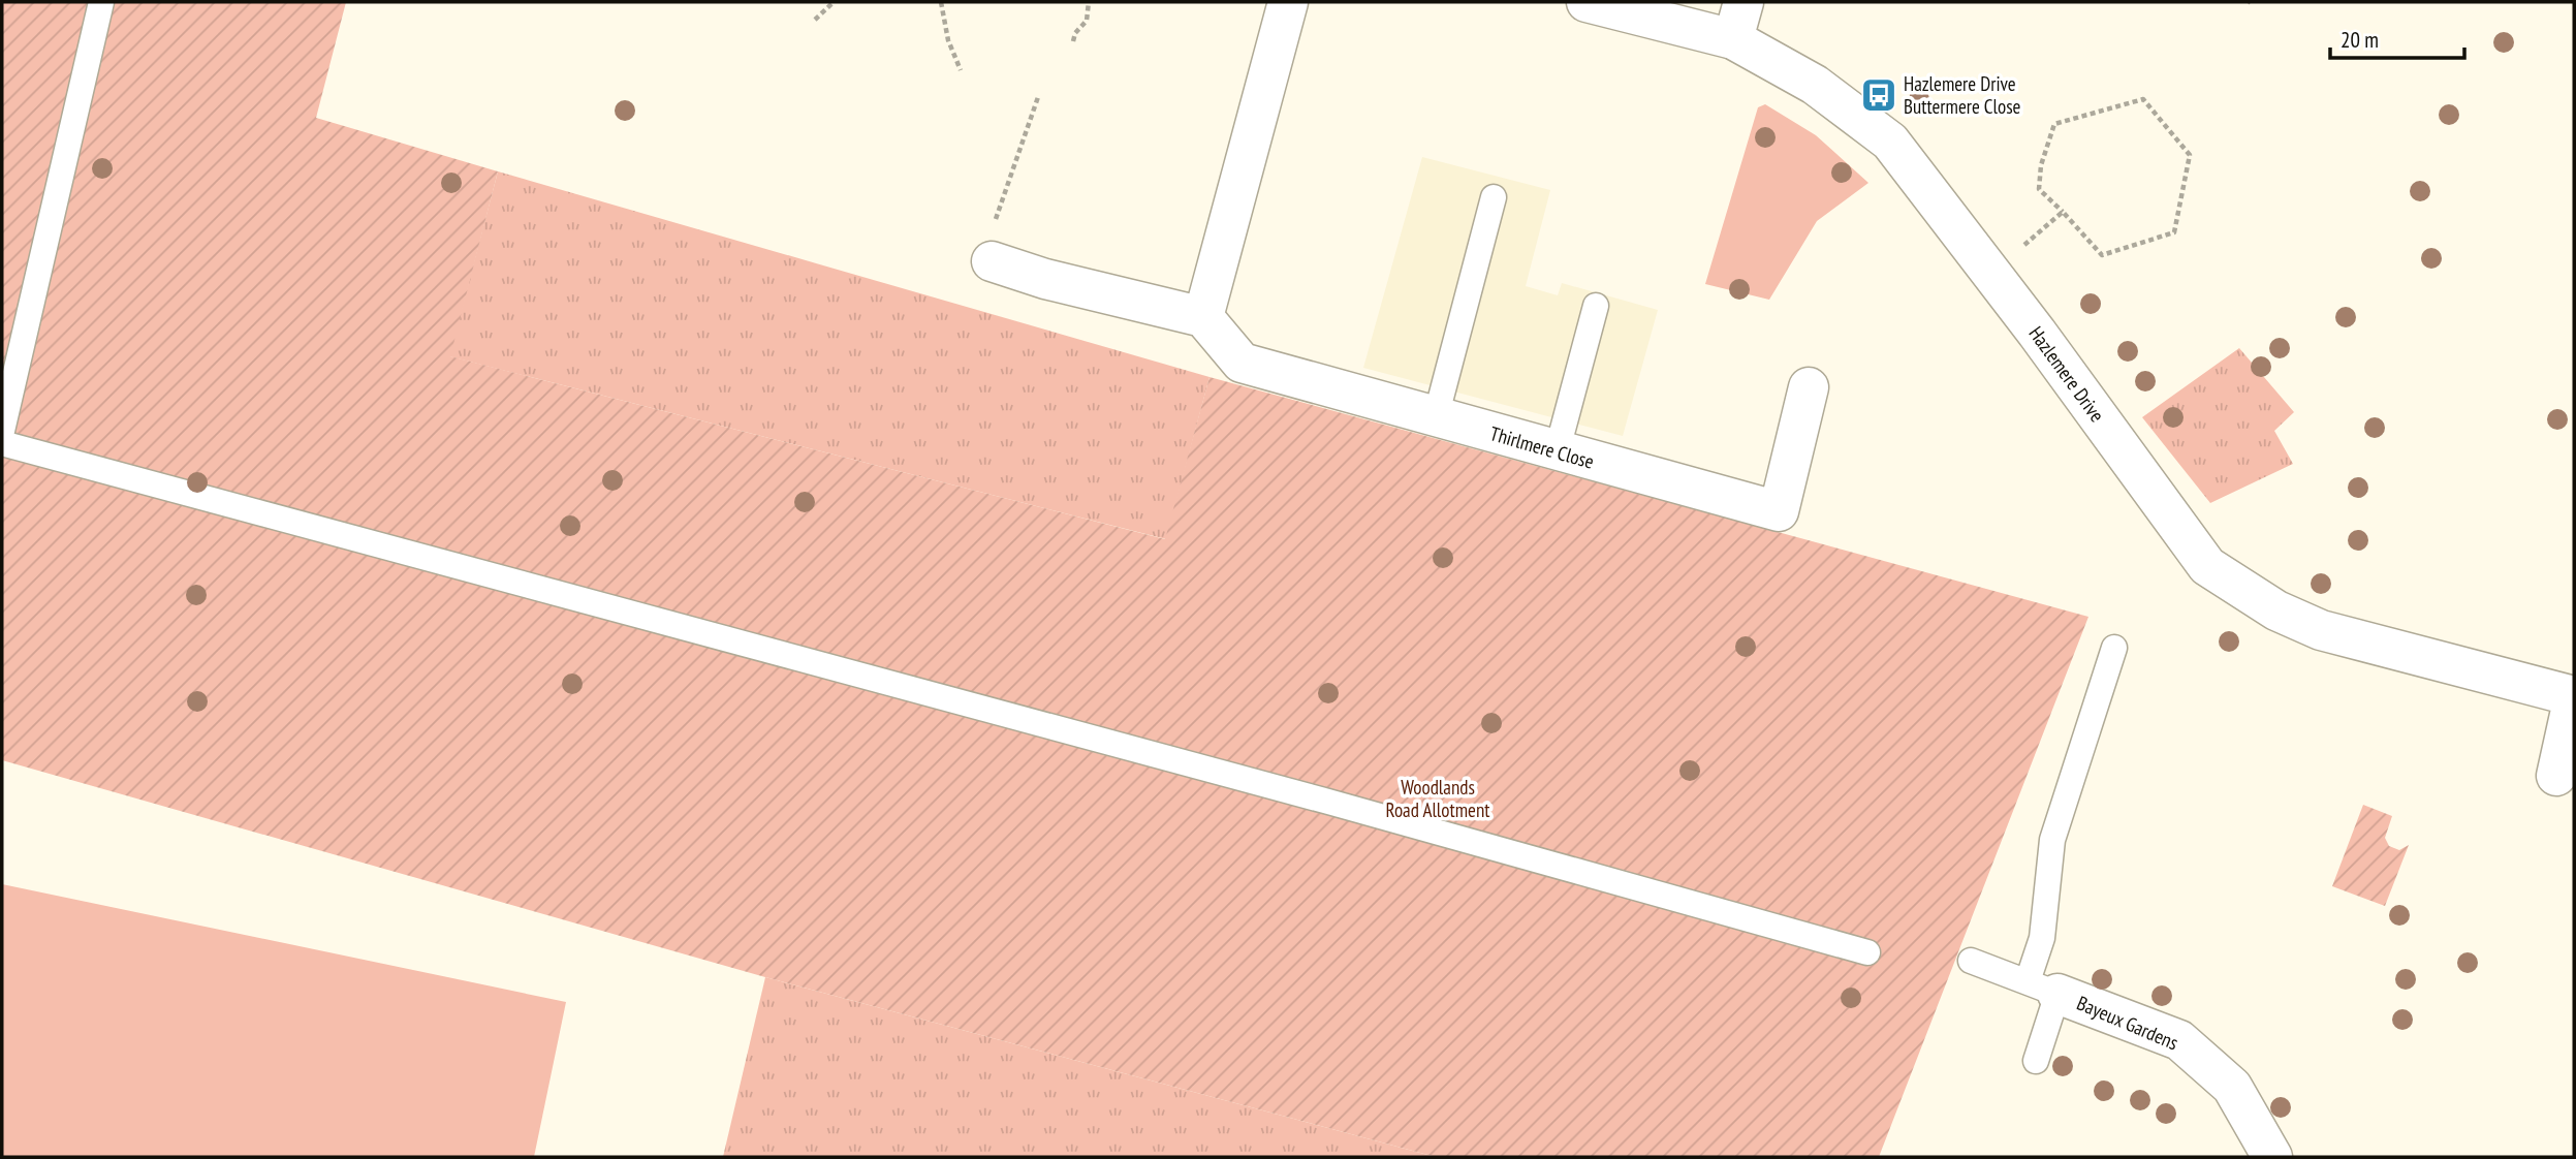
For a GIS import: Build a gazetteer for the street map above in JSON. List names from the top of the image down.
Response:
{
  "streets": {
    "street": ["Hazlemere Drive", "Thirlmere Close", "Bayeux Gardens"]
  },
  "parks": ["Woodlands Road Allotment"],
  "places": {
    "bus stop": ["Hazlemere Drive Buttermere Close"]
  },
  "scale_bar": "20 m"
}
